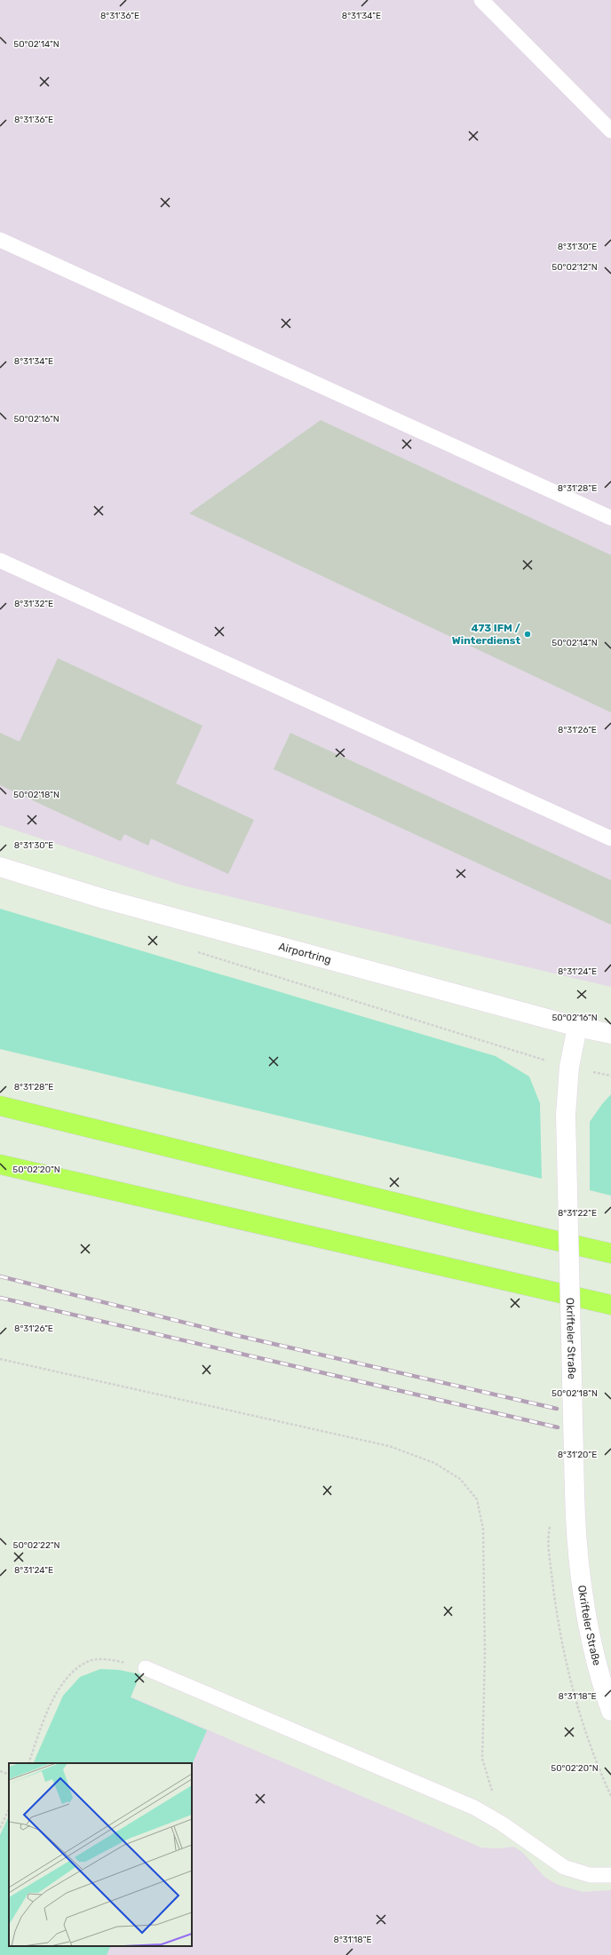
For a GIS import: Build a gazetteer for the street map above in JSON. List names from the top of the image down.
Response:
{
  "streets": {
    "street": ["Airportring", "Okrifteler Straße"]
  },
  "crossings": [
    ["Airportring", "Okrifteler Straße"]
  ],
  "places": ["473 IFM / Winterdienst"],
  "coordinates": [
    "8°31'36\"E",
    "8°31'34\"E",
    "50°02'14\"N",
    "8°31'30\"E",
    "50°02'12\"N",
    "50°02'16\"N",
    "8°31'28\"E",
    "8°31'32\"E",
    "8°31'26\"E",
    "50°02'18\"N",
    "8°31'24\"E",
    "50°02'20\"N",
    "8°31'22\"E",
    "8°31'20\"E",
    "50°02'22\"N",
    "8°31'18\"E"
  ]
}
